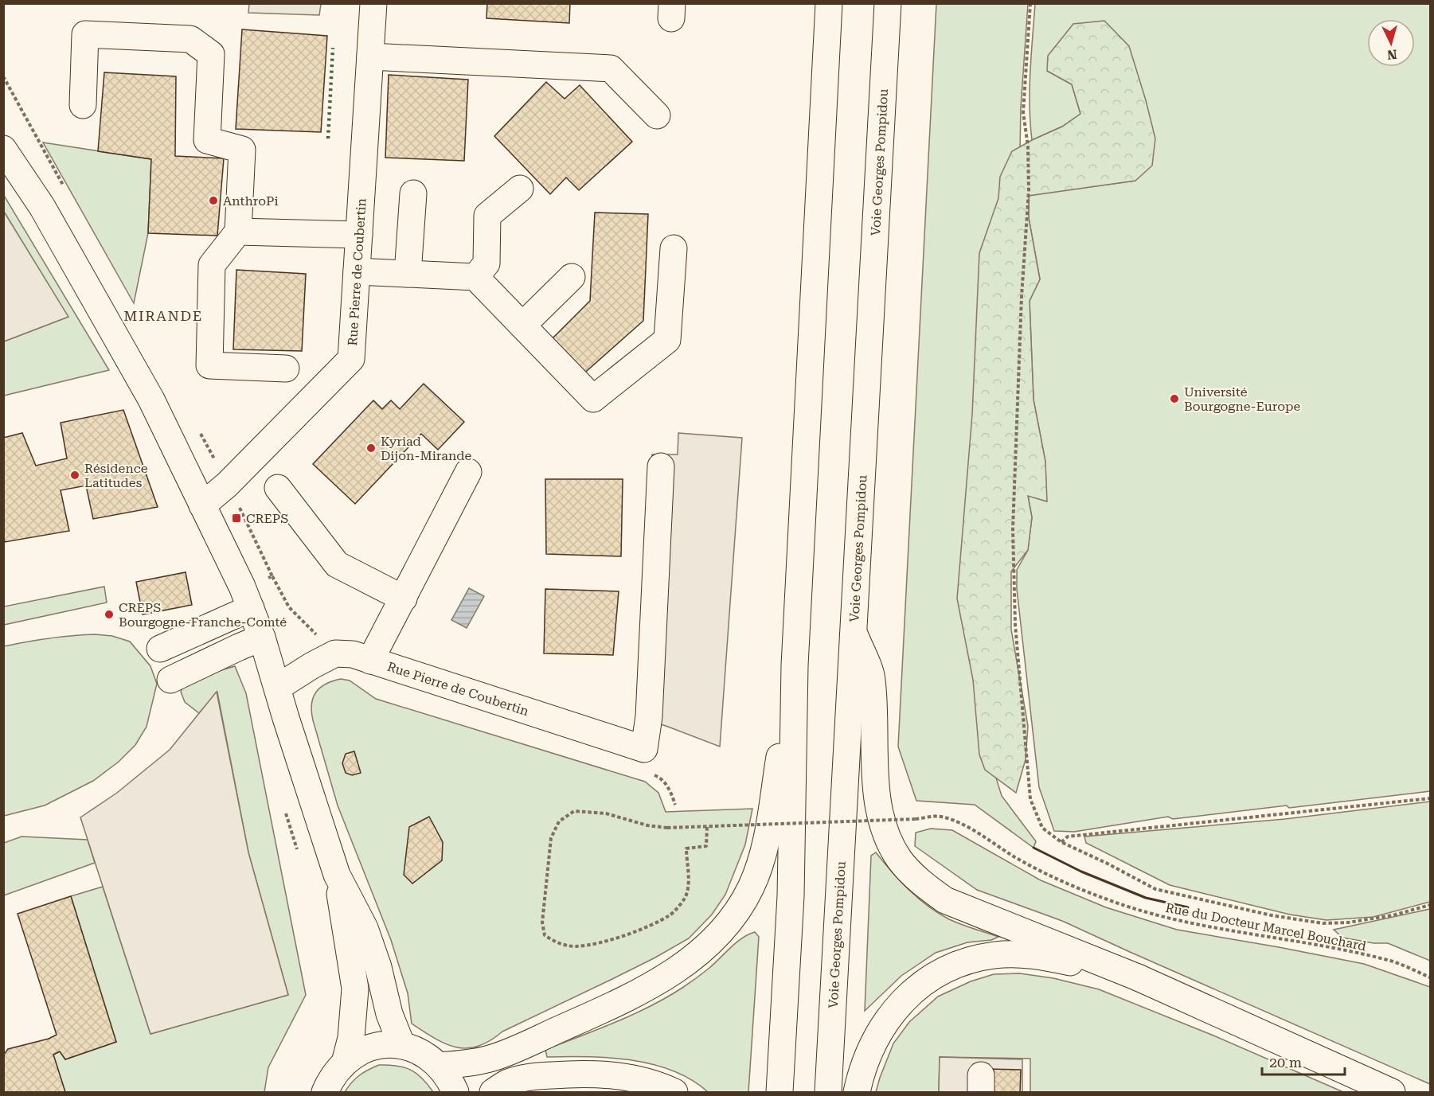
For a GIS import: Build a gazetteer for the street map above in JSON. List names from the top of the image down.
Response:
{
  "streets": {
    "main road": ["Voie Georges Pompidou", "Rue Pierre de Coubertin"],
    "path": ["Rue du Docteur Marcel Bouchard"]
  },
  "districts": ["MIRANDE"],
  "places": {
    "other": [
      "AnthroPi",
      "Université Bourgogne-Europe",
      "Kyriad Dijon-Mirande",
      "Résidence Latitudes",
      "CREPS Bourgogne-Franche-Comté"
    ],
    "transit": ["CREPS"]
  },
  "scale_bar": "20 m",
  "north": "bottom"
}
